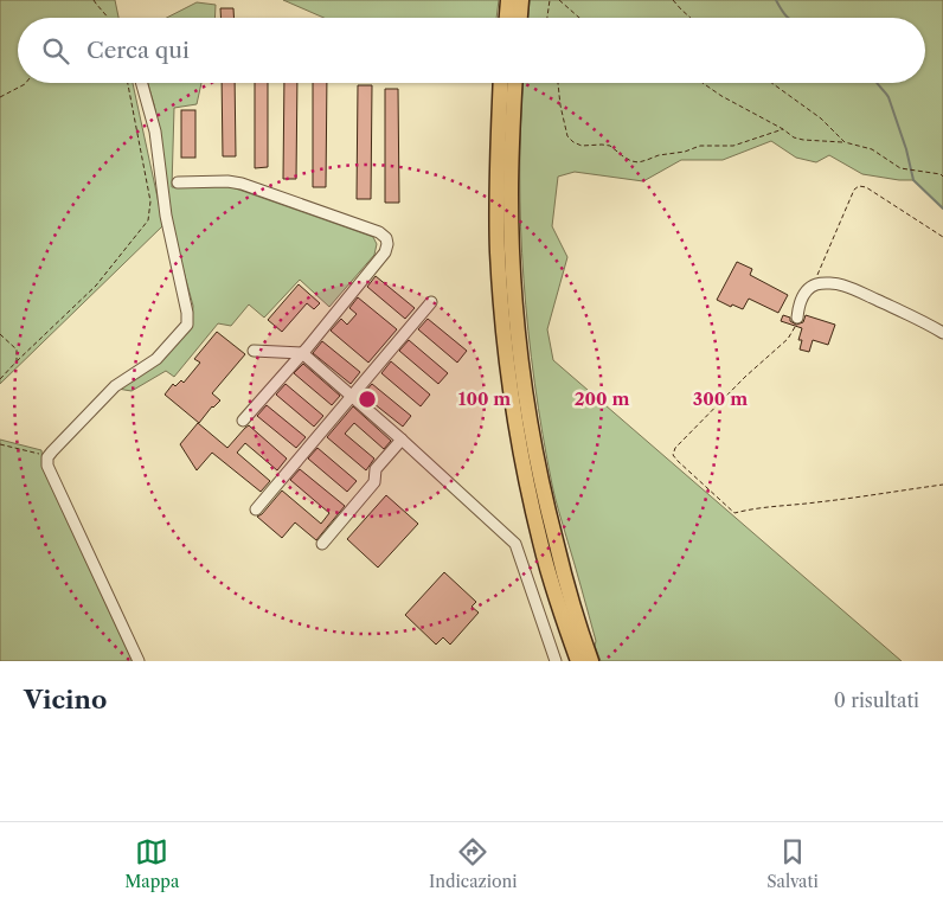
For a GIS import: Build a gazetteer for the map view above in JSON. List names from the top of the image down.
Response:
{
  "page": {
    "search": "Cerca qui",
    "heading": ["Vicino", "0 risultati"],
    "nav": ["Mappa", "Indicazioni", "Salvati"]
  },
  "rings": ["100 m", "200 m", "300 m"]
}
